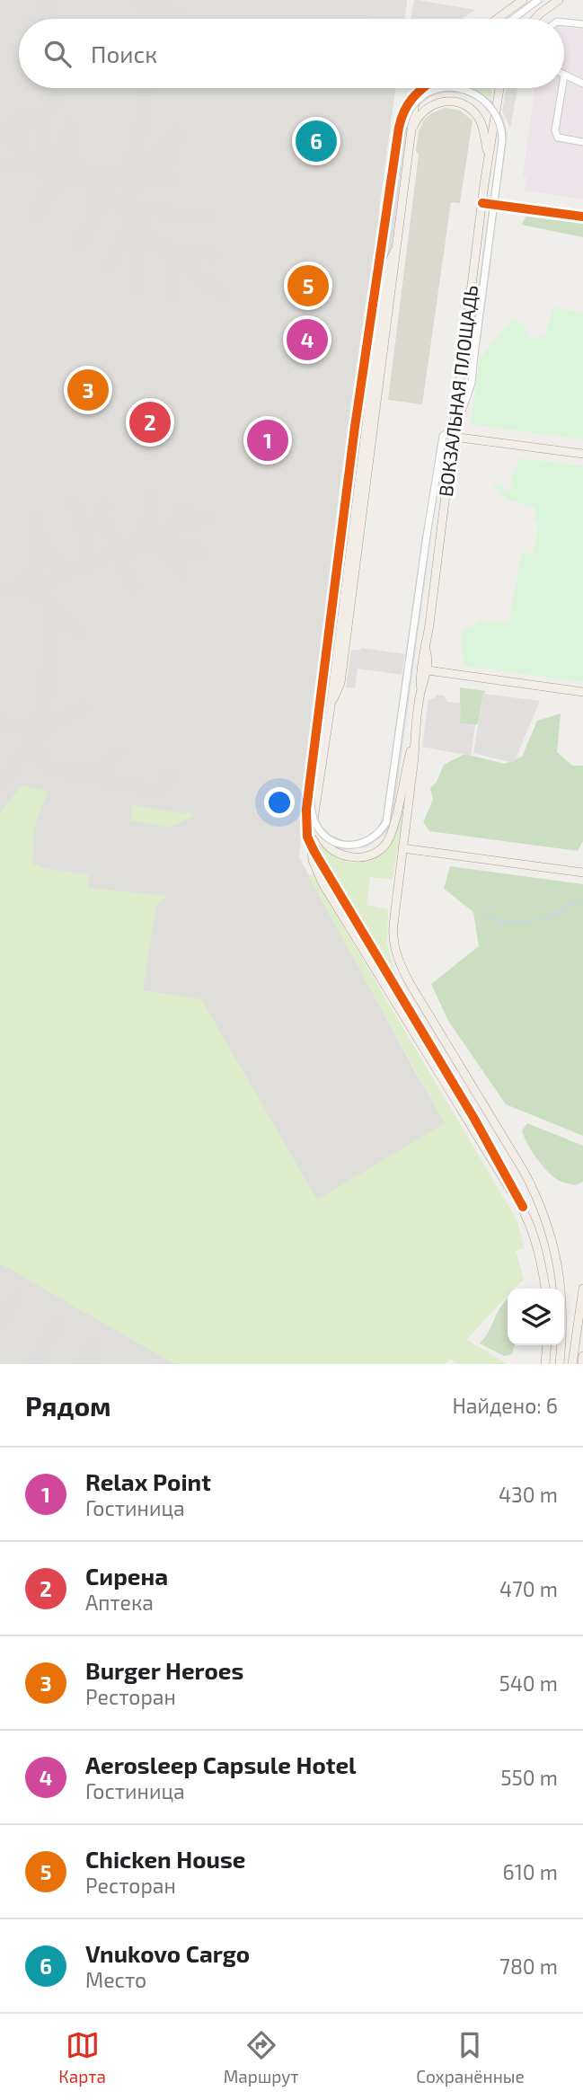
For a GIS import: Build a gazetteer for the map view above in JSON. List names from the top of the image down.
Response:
{
  "streets": {
    "main road": ["ВОКЗАЛЬНАЯ ПЛОЩАДЬ"]
  },
  "page": {
    "search": "Поиск",
    "pins": [
      "6",
      "5",
      "4",
      "3",
      "2",
      "1"
    ],
    "heading": ["Рядом", "Найдено: 6"],
    "list": [
      {
        "mark": "1",
        "name": "Relax Point",
        "note": "Гостиница",
        "value": "430 m"
      },
      {
        "mark": "2",
        "name": "Сирена",
        "note": "Аптека",
        "value": "470 m"
      },
      {
        "mark": "3",
        "name": "Burger Heroes",
        "note": "Ресторан",
        "value": "540 m"
      },
      {
        "mark": "4",
        "name": "Aerosleep Capsule Hotel",
        "note": "Гостиница",
        "value": "550 m"
      },
      {
        "mark": "5",
        "name": "Chicken House",
        "note": "Ресторан",
        "value": "610 m"
      },
      {
        "mark": "6",
        "name": "Vnukovo Cargo",
        "note": "Место",
        "value": "780 m"
      }
    ],
    "nav": ["Карта", "Маршрут", "Сохранённые"]
  }
}
